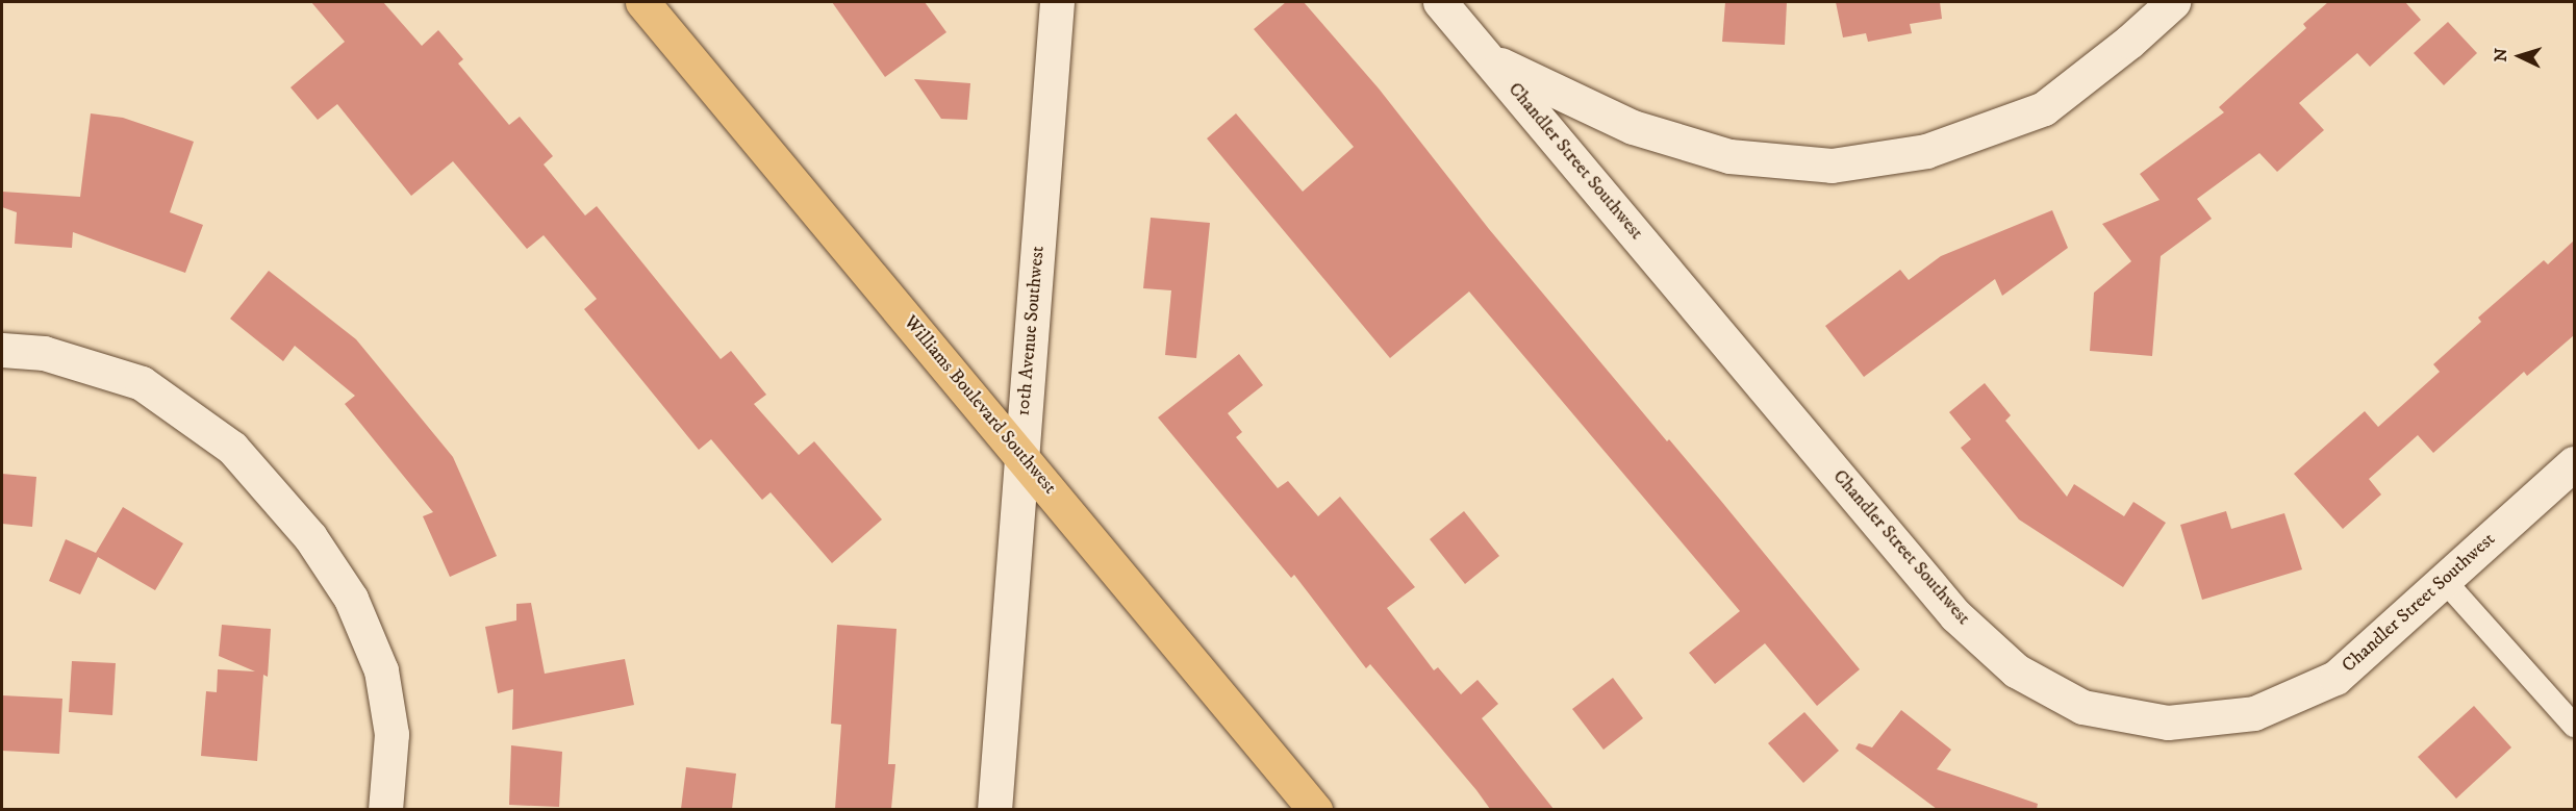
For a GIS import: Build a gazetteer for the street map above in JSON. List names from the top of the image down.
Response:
{
  "streets": {
    "main road": ["Williams Boulevard Southwest"],
    "street": ["Chandler Street Southwest", "10th Avenue Southwest"]
  },
  "crossings": [
    ["10th Avenue Southwest", "Williams Boulevard Southwest"]
  ],
  "north": "left"
}
